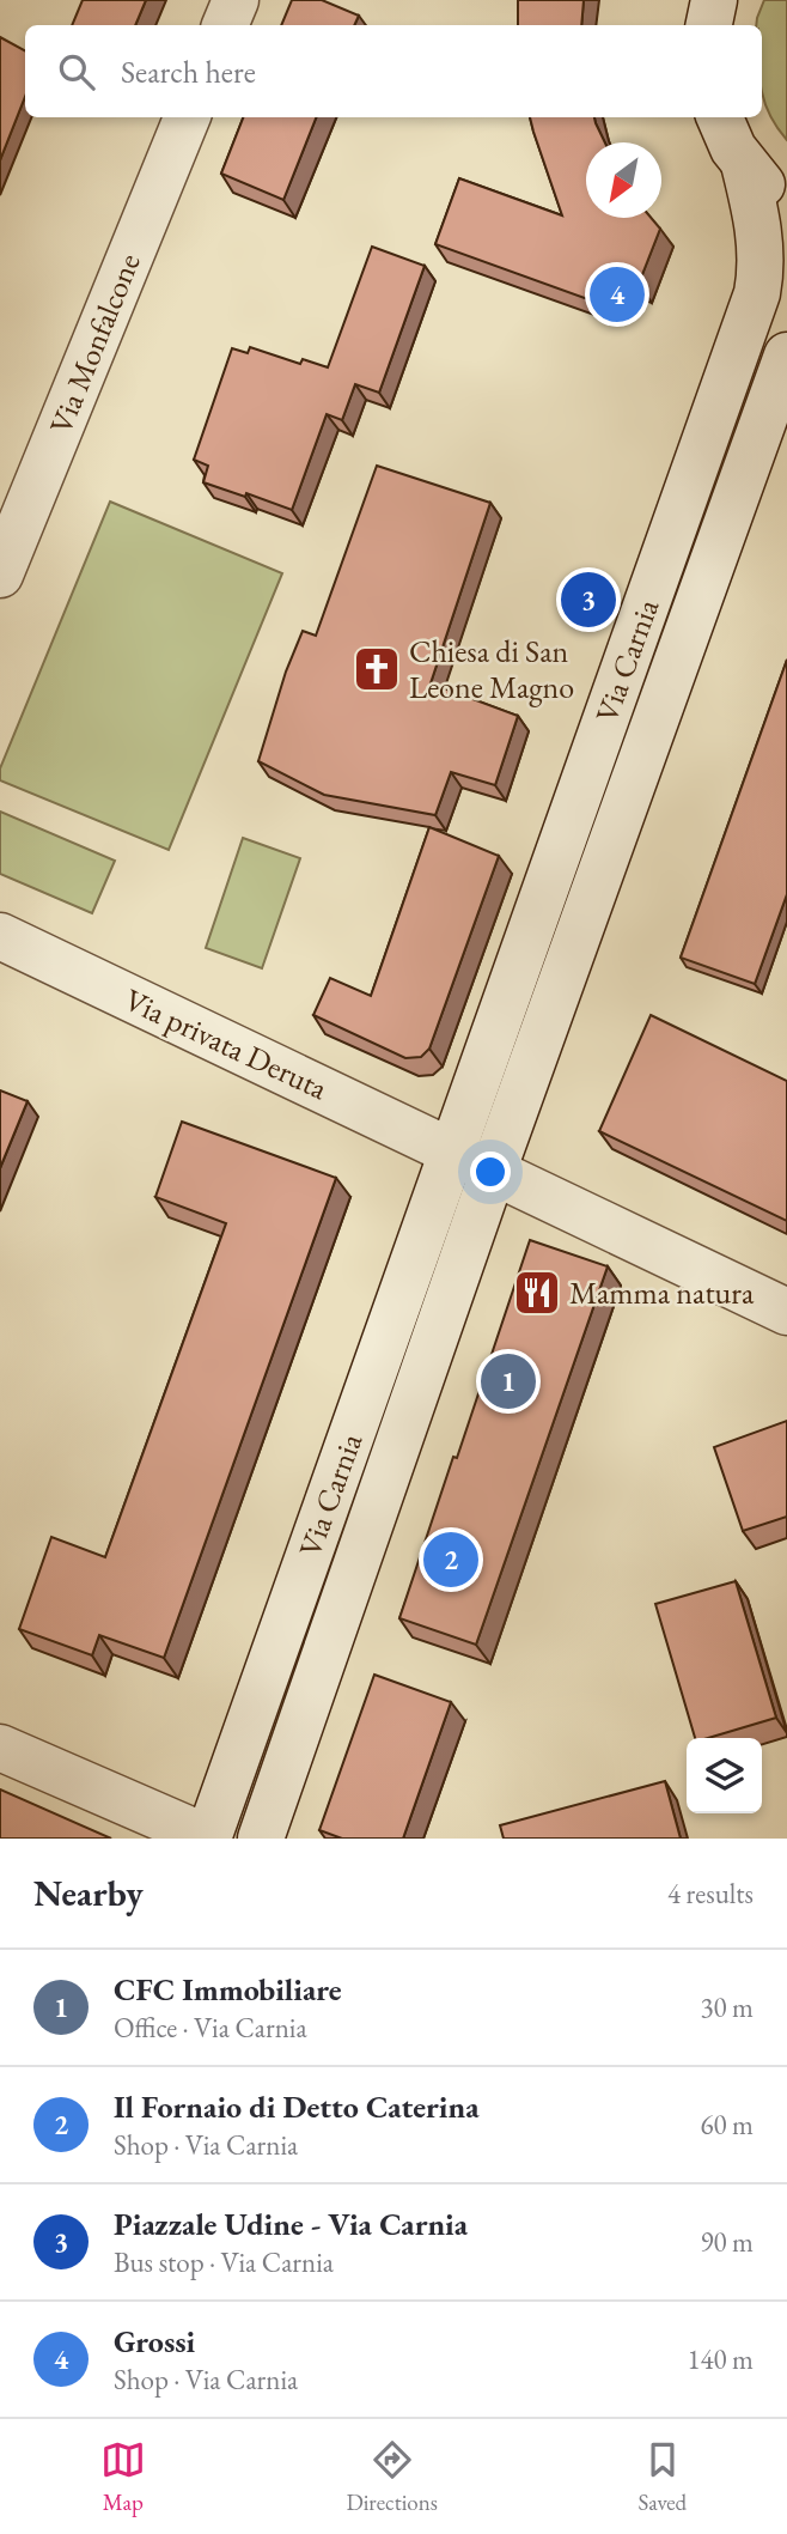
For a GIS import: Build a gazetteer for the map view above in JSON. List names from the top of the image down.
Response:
{
  "streets": {
    "street": ["Via Monfalcone", "Via Carnia", "Via privata Deruta"]
  },
  "crossings": [
    ["Via Carnia", "Via privata Deruta"]
  ],
  "places": {
    "church": ["Chiesa di San Leone Magno"],
    "restaurant": ["Mamma natura"]
  },
  "north": "bottom left",
  "page": {
    "search": "Search here",
    "pins": [
      "4",
      "3",
      "1",
      "2"
    ],
    "heading": ["Nearby", "4 results"],
    "list": [
      {
        "mark": "1",
        "name": "CFC Immobiliare",
        "note": "Office · Via Carnia",
        "value": "30 m"
      },
      {
        "mark": "2",
        "name": "Il Fornaio di Detto Caterina",
        "note": "Shop · Via Carnia",
        "value": "60 m"
      },
      {
        "mark": "3",
        "name": "Piazzale Udine - Via Carnia",
        "note": "Bus stop · Via Carnia",
        "value": "90 m"
      },
      {
        "mark": "4",
        "name": "Grossi",
        "note": "Shop · Via Carnia",
        "value": "140 m"
      }
    ],
    "nav": ["Map", "Directions", "Saved"]
  }
}
